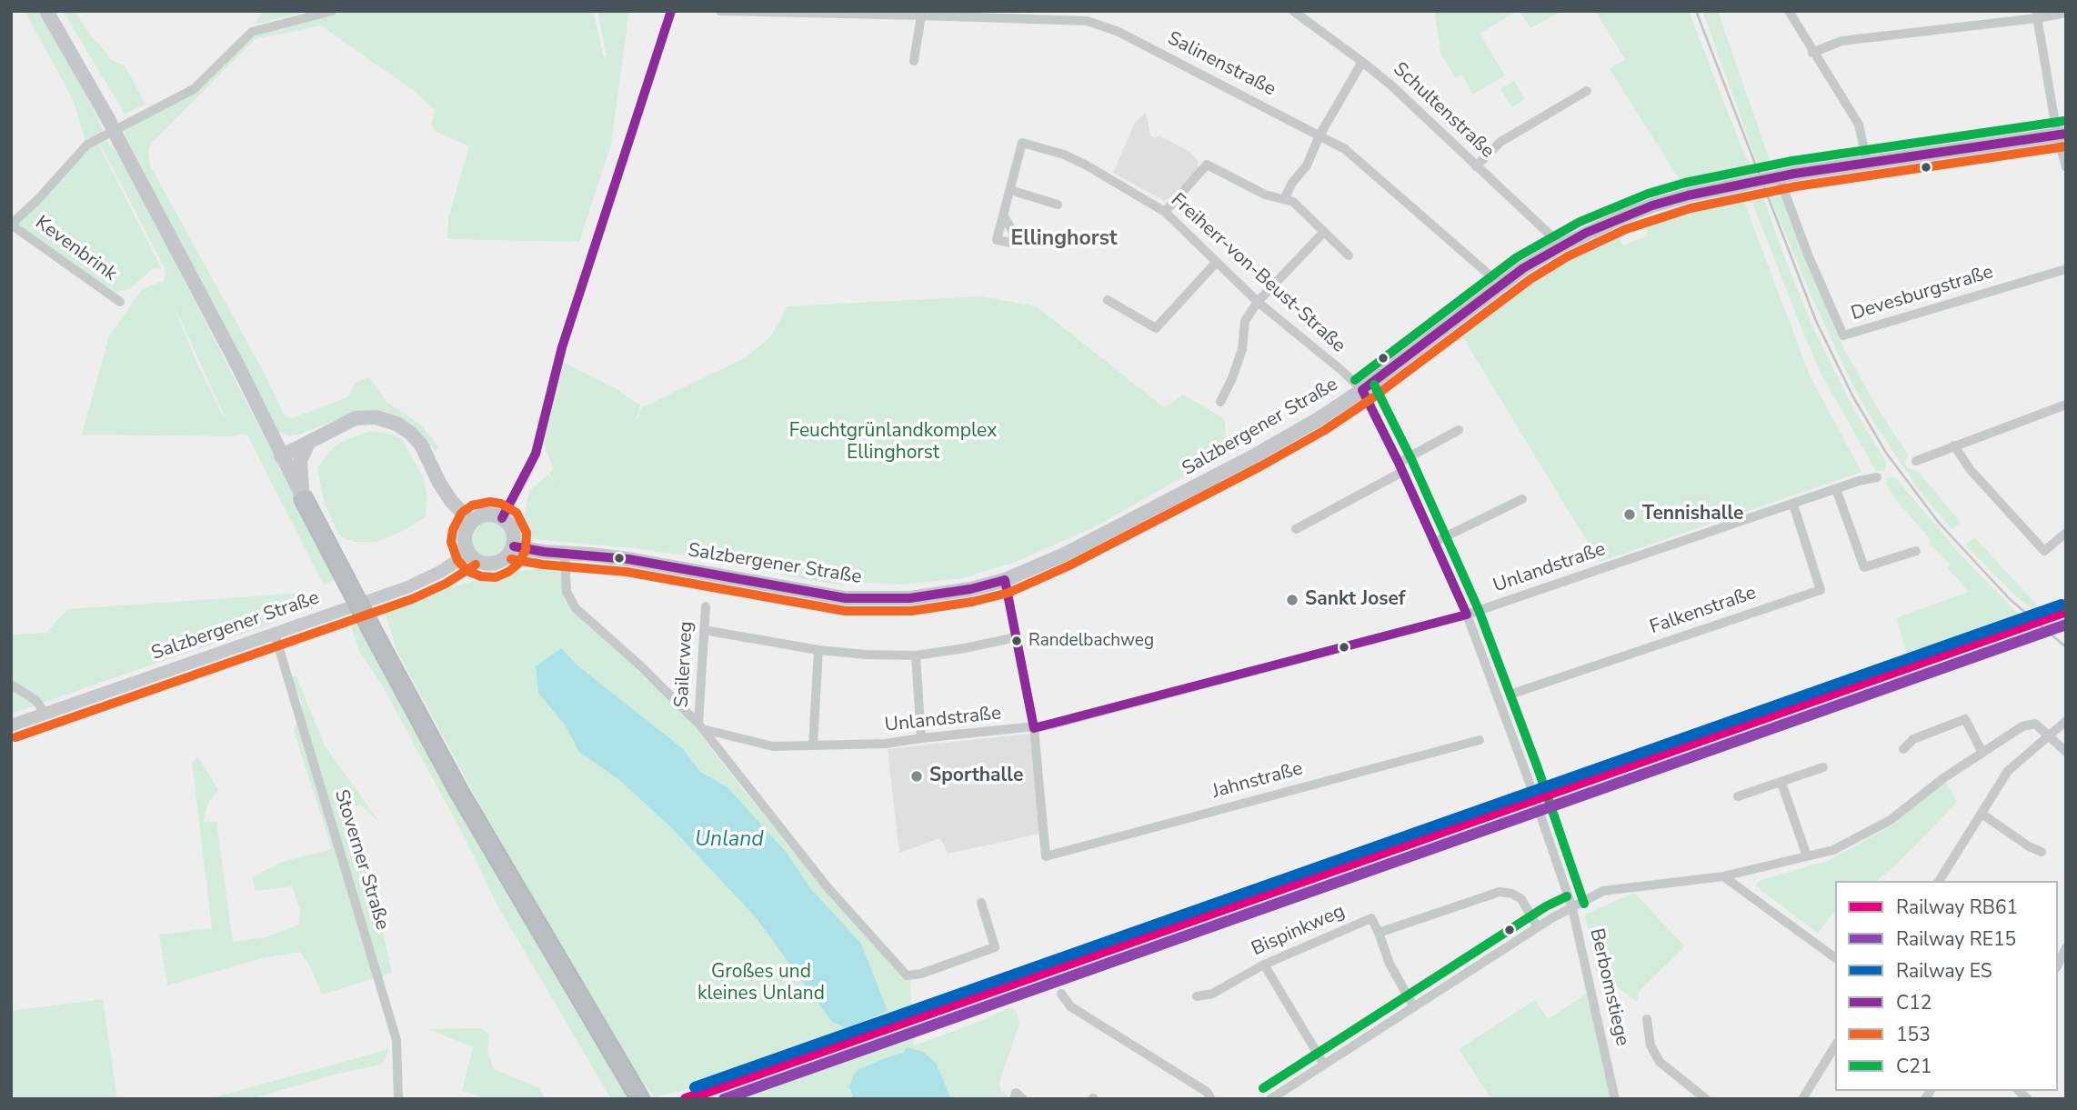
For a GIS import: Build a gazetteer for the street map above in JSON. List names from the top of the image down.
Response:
{
  "streets": {
    "main road": ["Salzbergener Straße"],
    "street": [
      "Salinenstraße",
      "Schultenstraße",
      "Kevenbrink",
      "Freiherr-von-Beust-Straße",
      "Devesburgstraße",
      "Unlandstraße",
      "Falkenstraße",
      "Sailerweg",
      "Jahnstraße",
      "Stoverner Straße",
      "Bispinkweg",
      "Berbomstiege"
    ]
  },
  "crossings": [
    ["Salinenstraße", "Salzbergener Straße"],
    ["Schultenstraße", "Salzbergener Straße"],
    ["Freiherr-von-Beust-Straße", "Salzbergener Straße"],
    ["Freiherr-von-Beust-Straße", "Berbomstiege"],
    ["Devesburgstraße", "Salzbergener Straße"],
    ["Salzbergener Straße", "Stoverner Straße"],
    ["Salzbergener Straße", "Berbomstiege"],
    ["Unlandstraße", "Falkenstraße"],
    ["Unlandstraße", "Sailerweg"],
    ["Unlandstraße", "Jahnstraße"],
    ["Unlandstraße", "Berbomstiege"]
  ],
  "districts": ["Ellinghorst"],
  "water": ["Unland"],
  "parks": ["Feuchtgrünlandkomplex Ellinghorst", "Großes und kleines Unland"],
  "places": [
    "Tennishalle",
    "Sankt Josef",
    "Randelbachweg",
    "Sporthalle"
  ],
  "lines": [
    "transit line C12",
    "transit line C21",
    "transit line 153",
    "rail line ES",
    "rail line RB61",
    "rail line RE15"
  ],
  "legend": [
    "Railway RB61",
    "Railway RE15",
    "Railway ES",
    "C12",
    "153",
    "C21"
  ]
}
